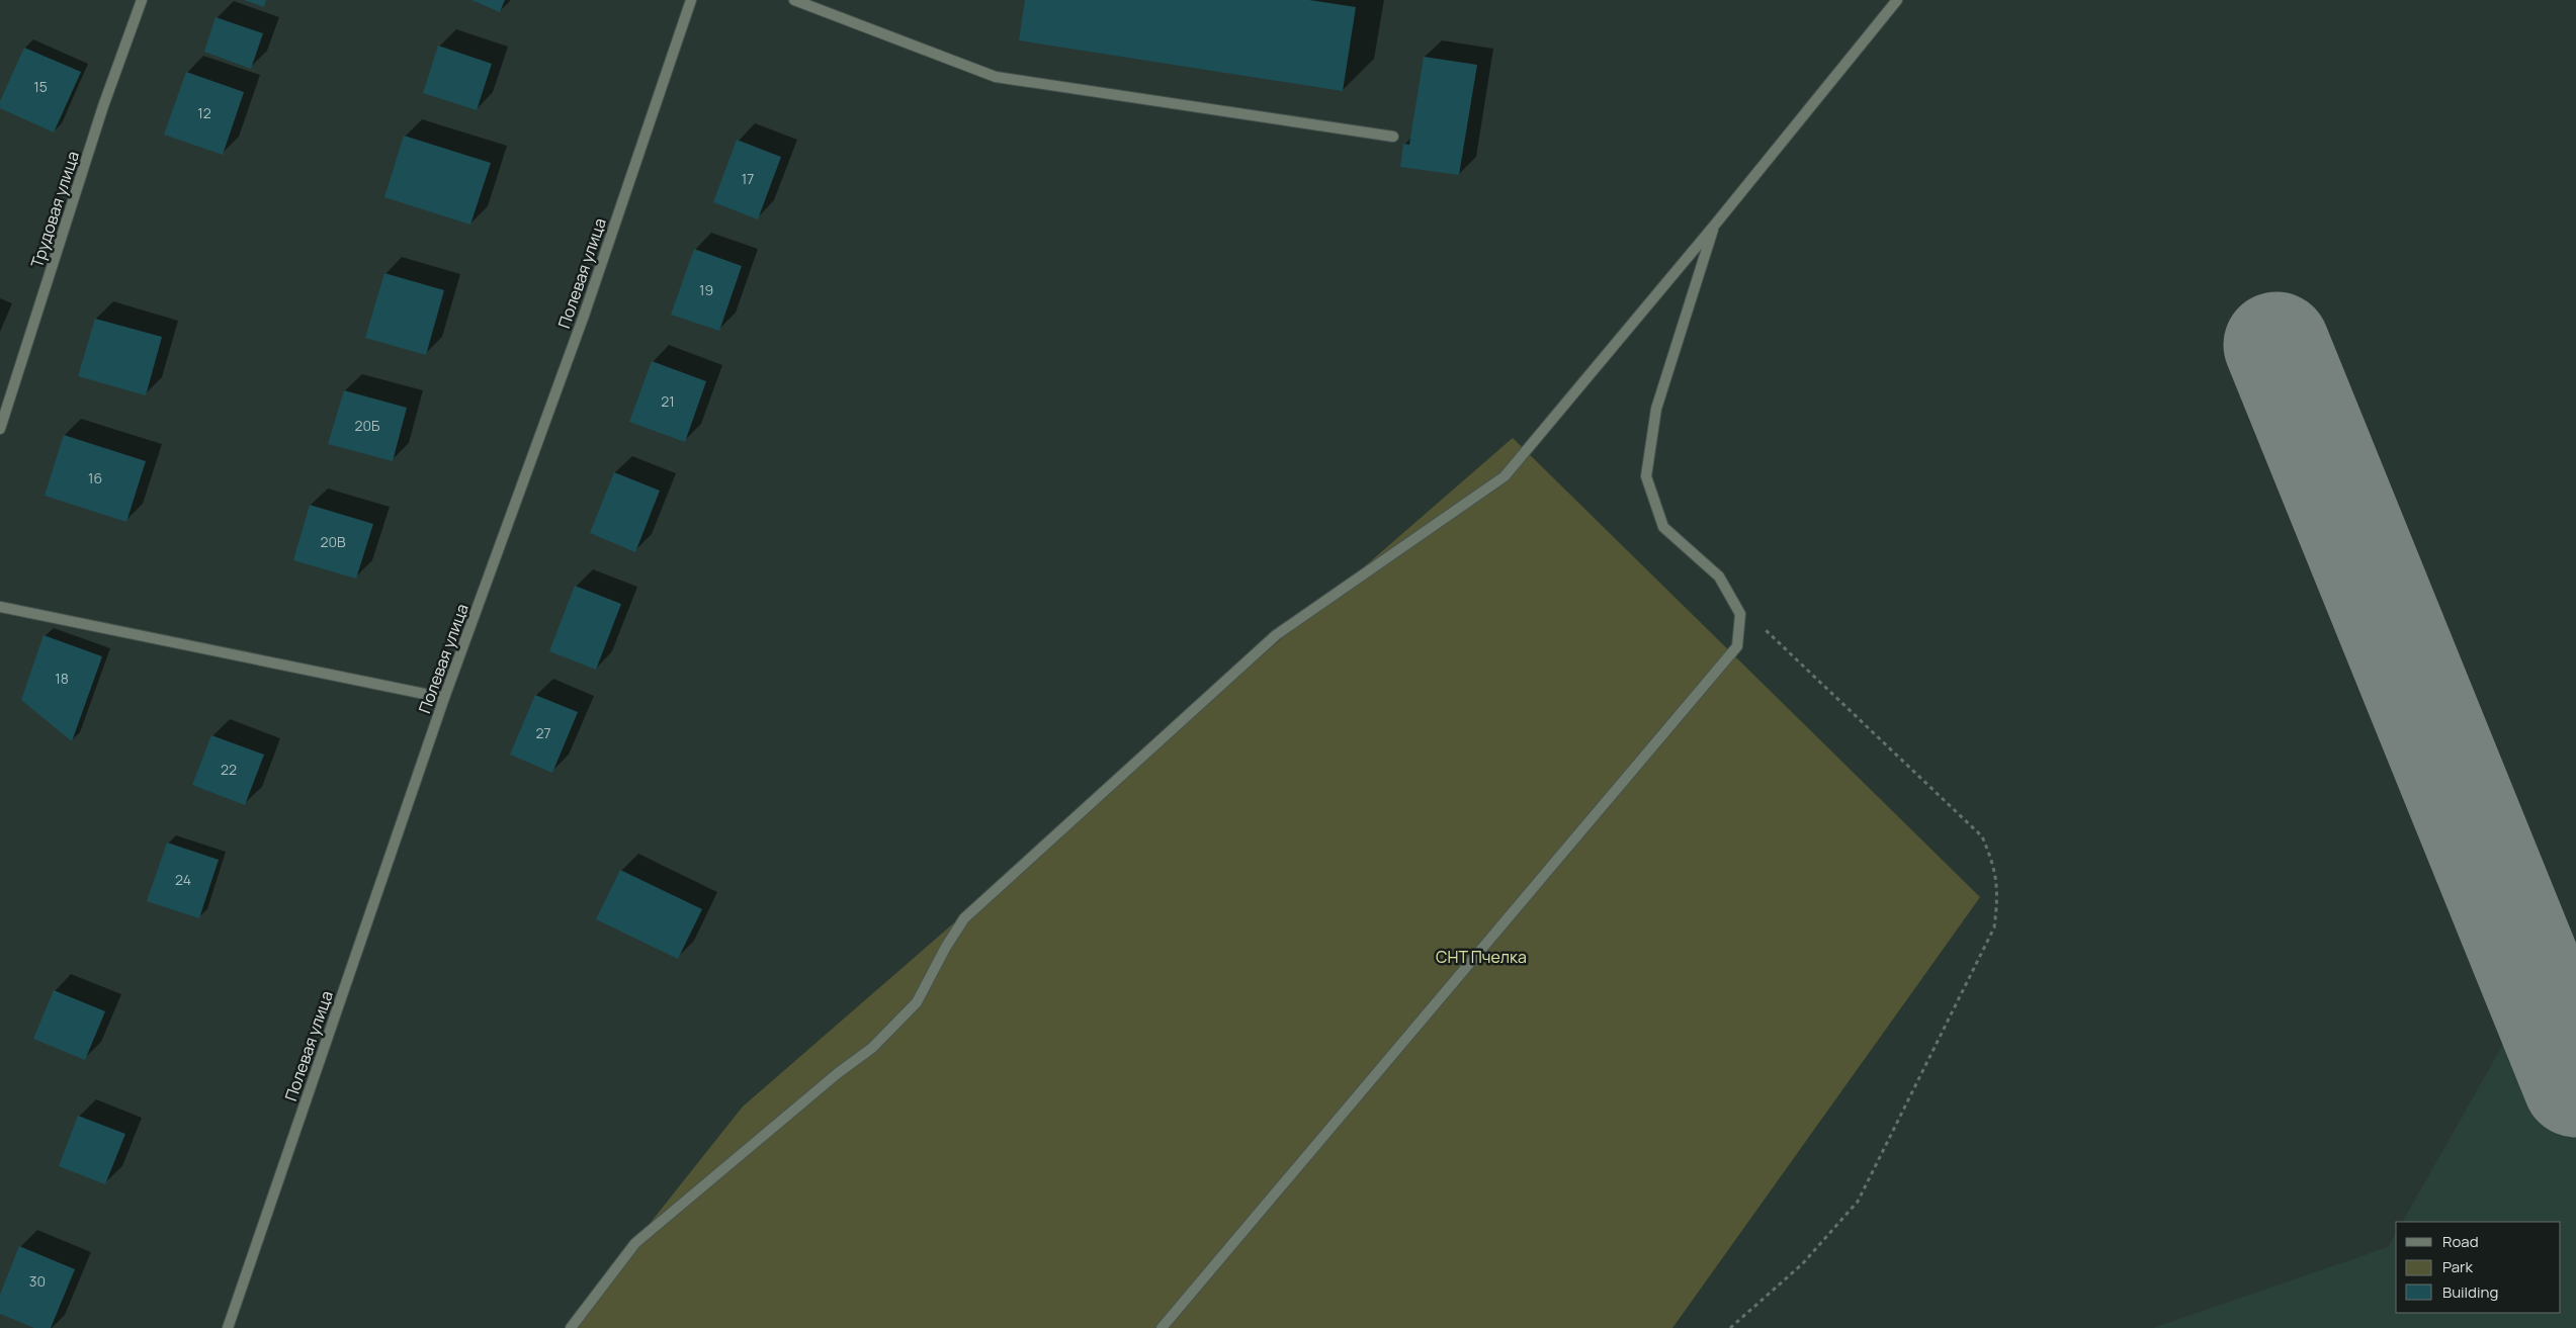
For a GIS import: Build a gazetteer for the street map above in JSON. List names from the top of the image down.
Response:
{
  "streets": {
    "street": ["Трудовая улица", "Полевая улица"]
  },
  "parks": ["СНТ Пчелка"],
  "house_numbers": [
    "15",
    "12",
    "17",
    "19",
    "21",
    "20Б",
    "16",
    "20В",
    "18",
    "27",
    "22",
    "24",
    "30"
  ],
  "legend": ["Road", "Park", "Building"]
}
